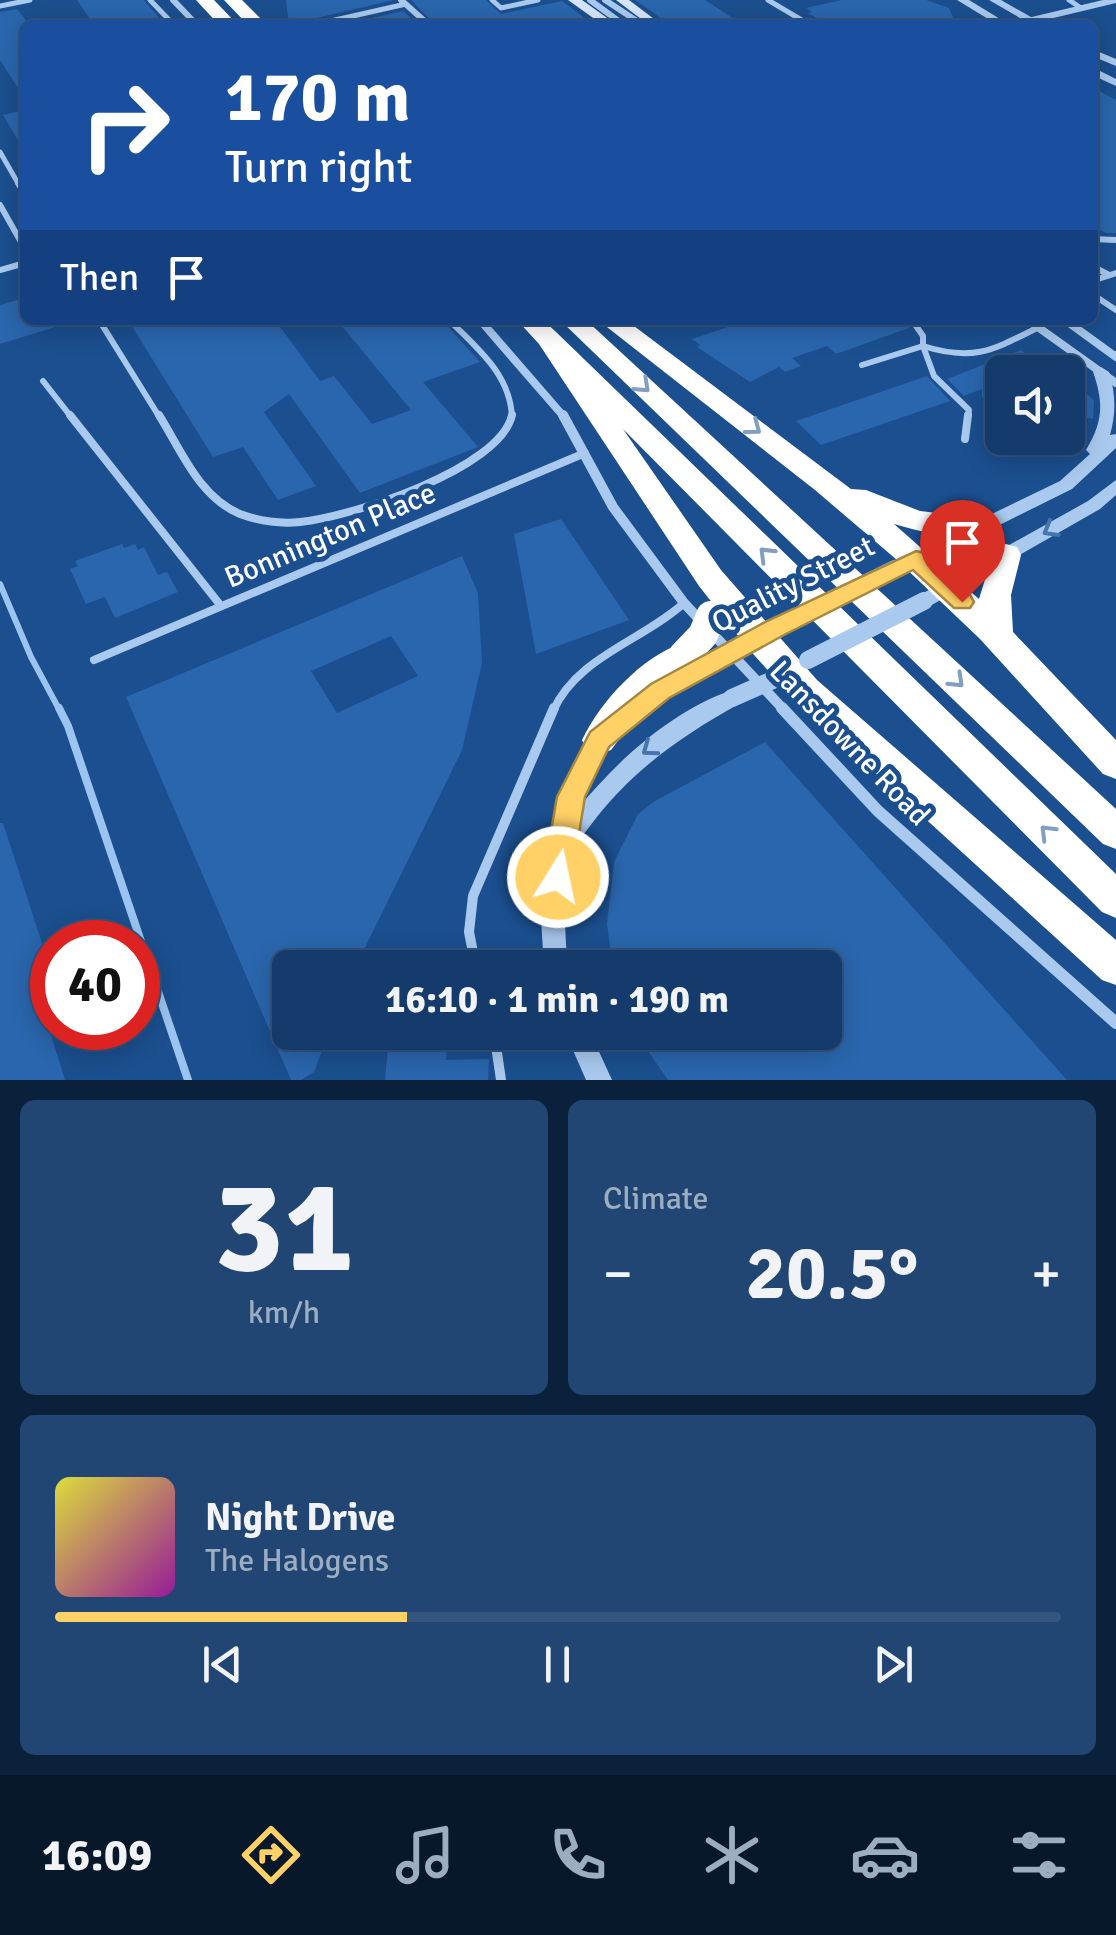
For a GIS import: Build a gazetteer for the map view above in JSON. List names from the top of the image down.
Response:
{
  "streets": {
    "street": ["Quality Street", "Lansdowne Road"],
    "lane": ["Bonnington Place"]
  },
  "crossings": [
    ["Bonnington Place", "Lansdowne Road"]
  ],
  "page": {
    "turn": ["170 m", "Turn right"],
    "then": "Then",
    "limit": "40",
    "trip": "16:10 · 1 min · 190 m",
    "tile": [
      ["31", "km/h"],
      "Climate"
    ],
    "heat": ["−", "20.5°", "+"],
    "song": ["Night Drive", "The Halogens"],
    "tabs": "16:09"
  }
}
